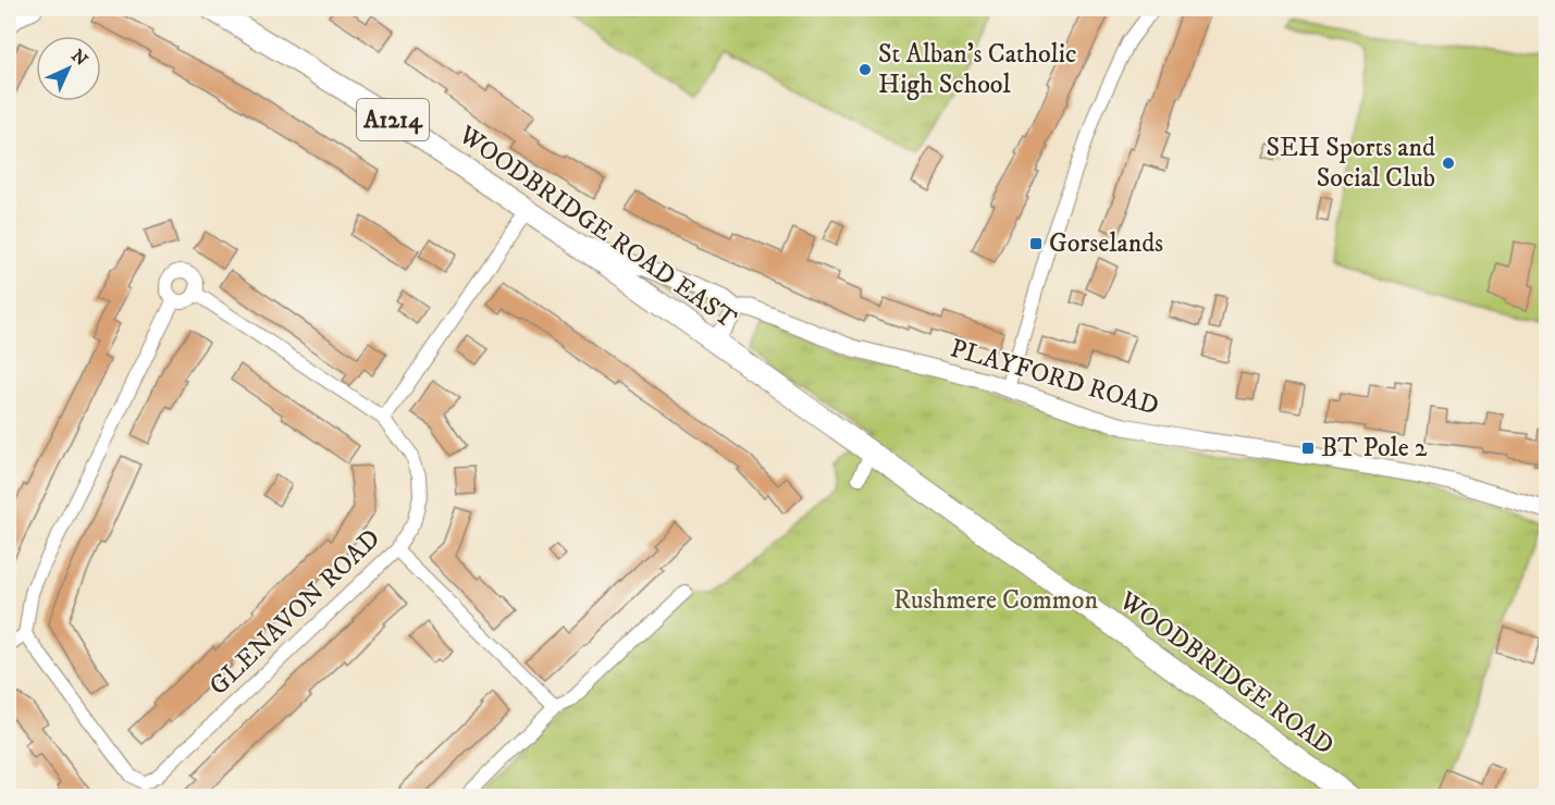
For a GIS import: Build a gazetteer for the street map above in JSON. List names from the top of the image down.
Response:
{
  "streets": {
    "main road": ["A1214", "WOODBRIDGE ROAD EAST", "WOODBRIDGE ROAD"],
    "street": ["PLAYFORD ROAD", "GLENAVON ROAD"]
  },
  "crossings": [
    ["WOODBRIDGE ROAD EAST", "PLAYFORD ROAD"],
    ["WOODBRIDGE ROAD EAST", "WOODBRIDGE ROAD"]
  ],
  "parks": ["Rushmere Common"],
  "places": {
    "other": ["St Alban's Catholic High School", "SEH Sports and Social Club"],
    "transit": ["Gorselands", "BT Pole 2"]
  },
  "north": "top right"
}
